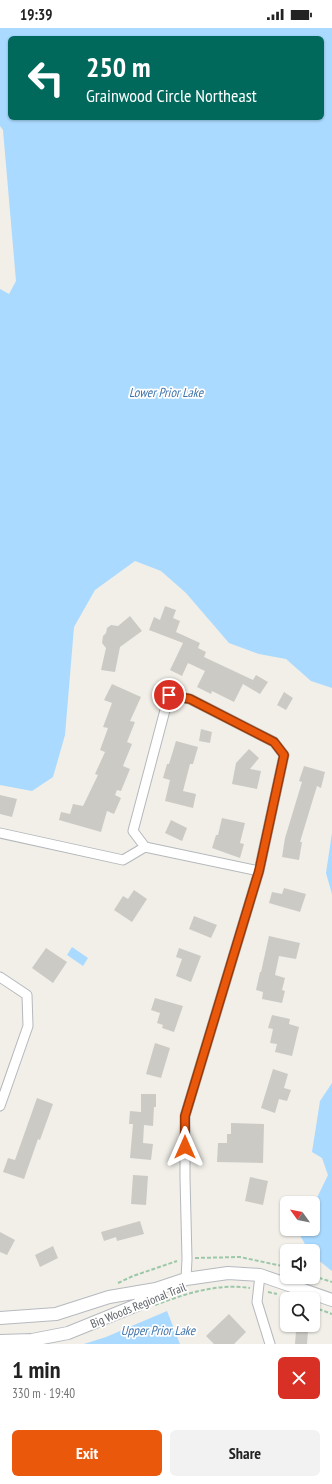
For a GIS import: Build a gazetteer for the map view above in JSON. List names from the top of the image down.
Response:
{
  "streets": {
    "path": ["Big Woods Regional Trail"]
  },
  "water": ["Lower Prior Lake", "Upper Prior Lake"],
  "north": "top left",
  "page": {
    "status": "19:39",
    "turn": ["250 m", "Grainwood Circle Northeast"],
    "heading": ["1 min", "330 m · 19:40"],
    "buttons": ["Exit", "Share"]
  }
}
